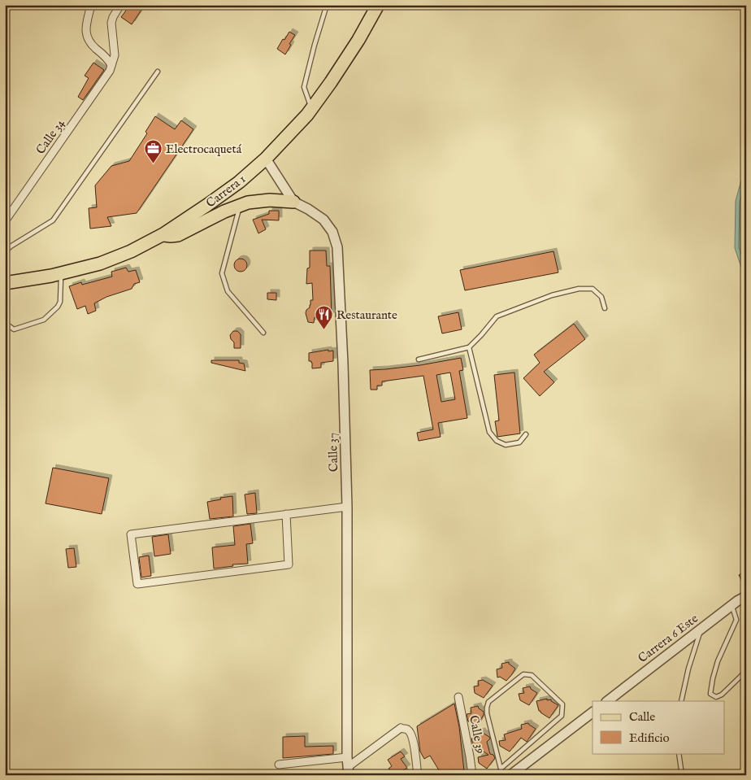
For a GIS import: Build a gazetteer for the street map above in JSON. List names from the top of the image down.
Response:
{
  "streets": {
    "main road": ["Carrera 1"],
    "street": [
      "Calle 34",
      "Calle 37",
      "Carrera 6 Este",
      "Calle 39"
    ]
  },
  "crossings": [
    ["Carrera 1", "Calle 37"]
  ],
  "places": {
    "office": ["Electrocaquetá"],
    "restaurant": ["Restaurante"]
  },
  "legend": ["Calle", "Edificio"]
}
